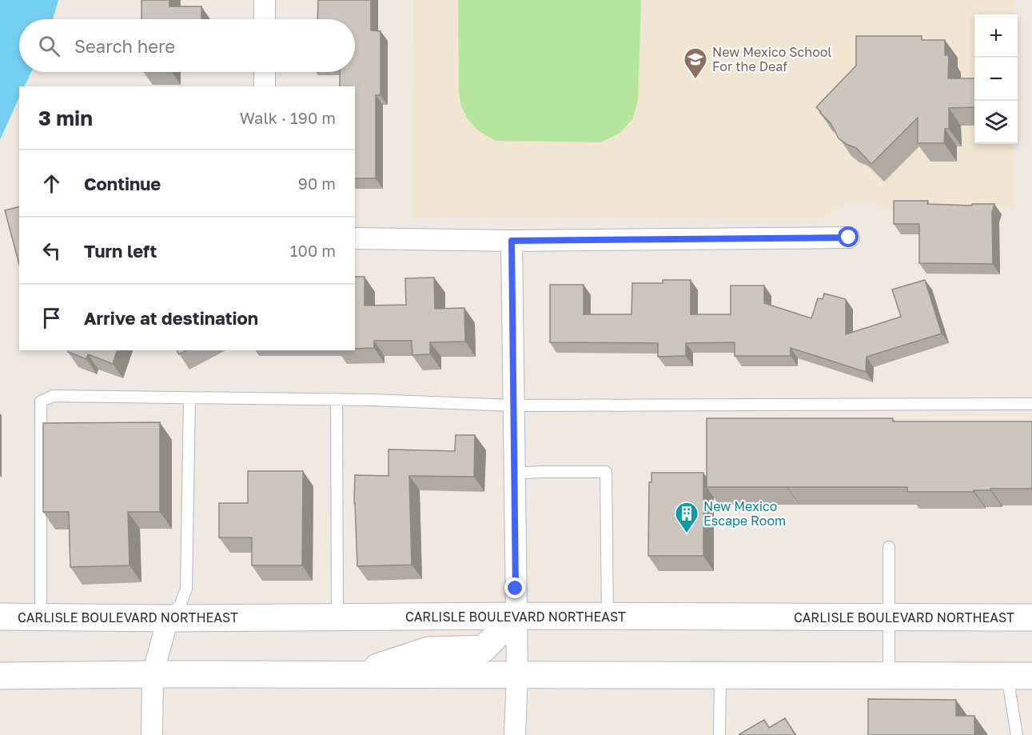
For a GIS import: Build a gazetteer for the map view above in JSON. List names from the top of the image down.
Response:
{
  "streets": {
    "main road": ["CARLISLE BOULEVARD NORTHEAST"]
  },
  "places": {
    "school or university": ["New Mexico School For the Deaf"],
    "building": ["New Mexico Escape Room"]
  },
  "page": {
    "map_buttons": ["+", "−"],
    "search": "Search here",
    "heading": ["3 min", "Walk · 190 m"],
    "list": [
      ["Continue", "90 m"],
      ["Turn left", "100 m"],
      "Arrive at destination"
    ]
  }
}
